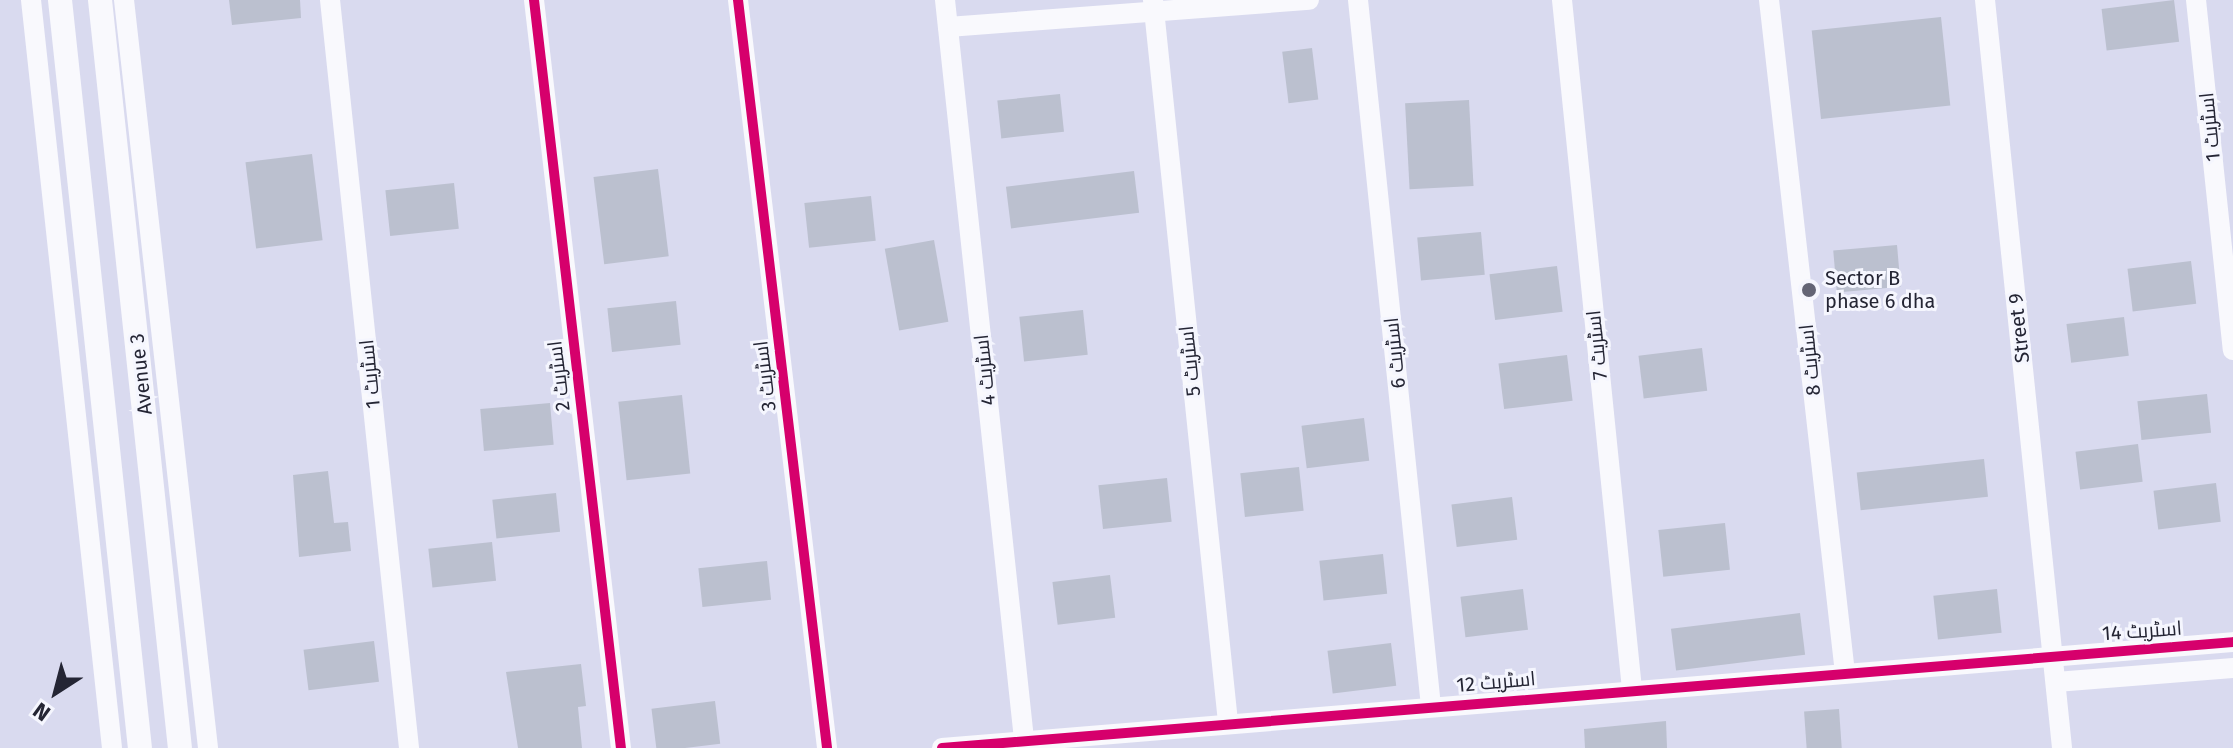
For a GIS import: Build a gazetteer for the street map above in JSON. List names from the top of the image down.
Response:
{
  "streets": {
    "main road": ["Avenue 3"],
    "street": [
      "اسٹریٹ 1",
      "Street 9",
      "اسٹریٹ 7",
      "اسٹریٹ 6",
      "اسٹریٹ 8",
      "اسٹریٹ 5",
      "اسٹریٹ 4",
      "اسٹریٹ 2",
      "اسٹریٹ 3",
      "اسٹریٹ 14",
      "اسٹریٹ 12"
    ]
  },
  "crossings": [
    ["Street 9", "اسٹریٹ 14"],
    ["Street 9", "اسٹریٹ 12"],
    ["اسٹریٹ 7", "اسٹریٹ 12"],
    ["اسٹریٹ 6", "اسٹریٹ 12"],
    ["اسٹریٹ 8", "اسٹریٹ 12"],
    ["اسٹریٹ 5", "اسٹریٹ 12"],
    ["اسٹریٹ 4", "اسٹریٹ 12"],
    ["اسٹریٹ 14", "اسٹریٹ 12"]
  ],
  "places": ["Sector B phase 6 dha"],
  "north": "bottom left"
}
